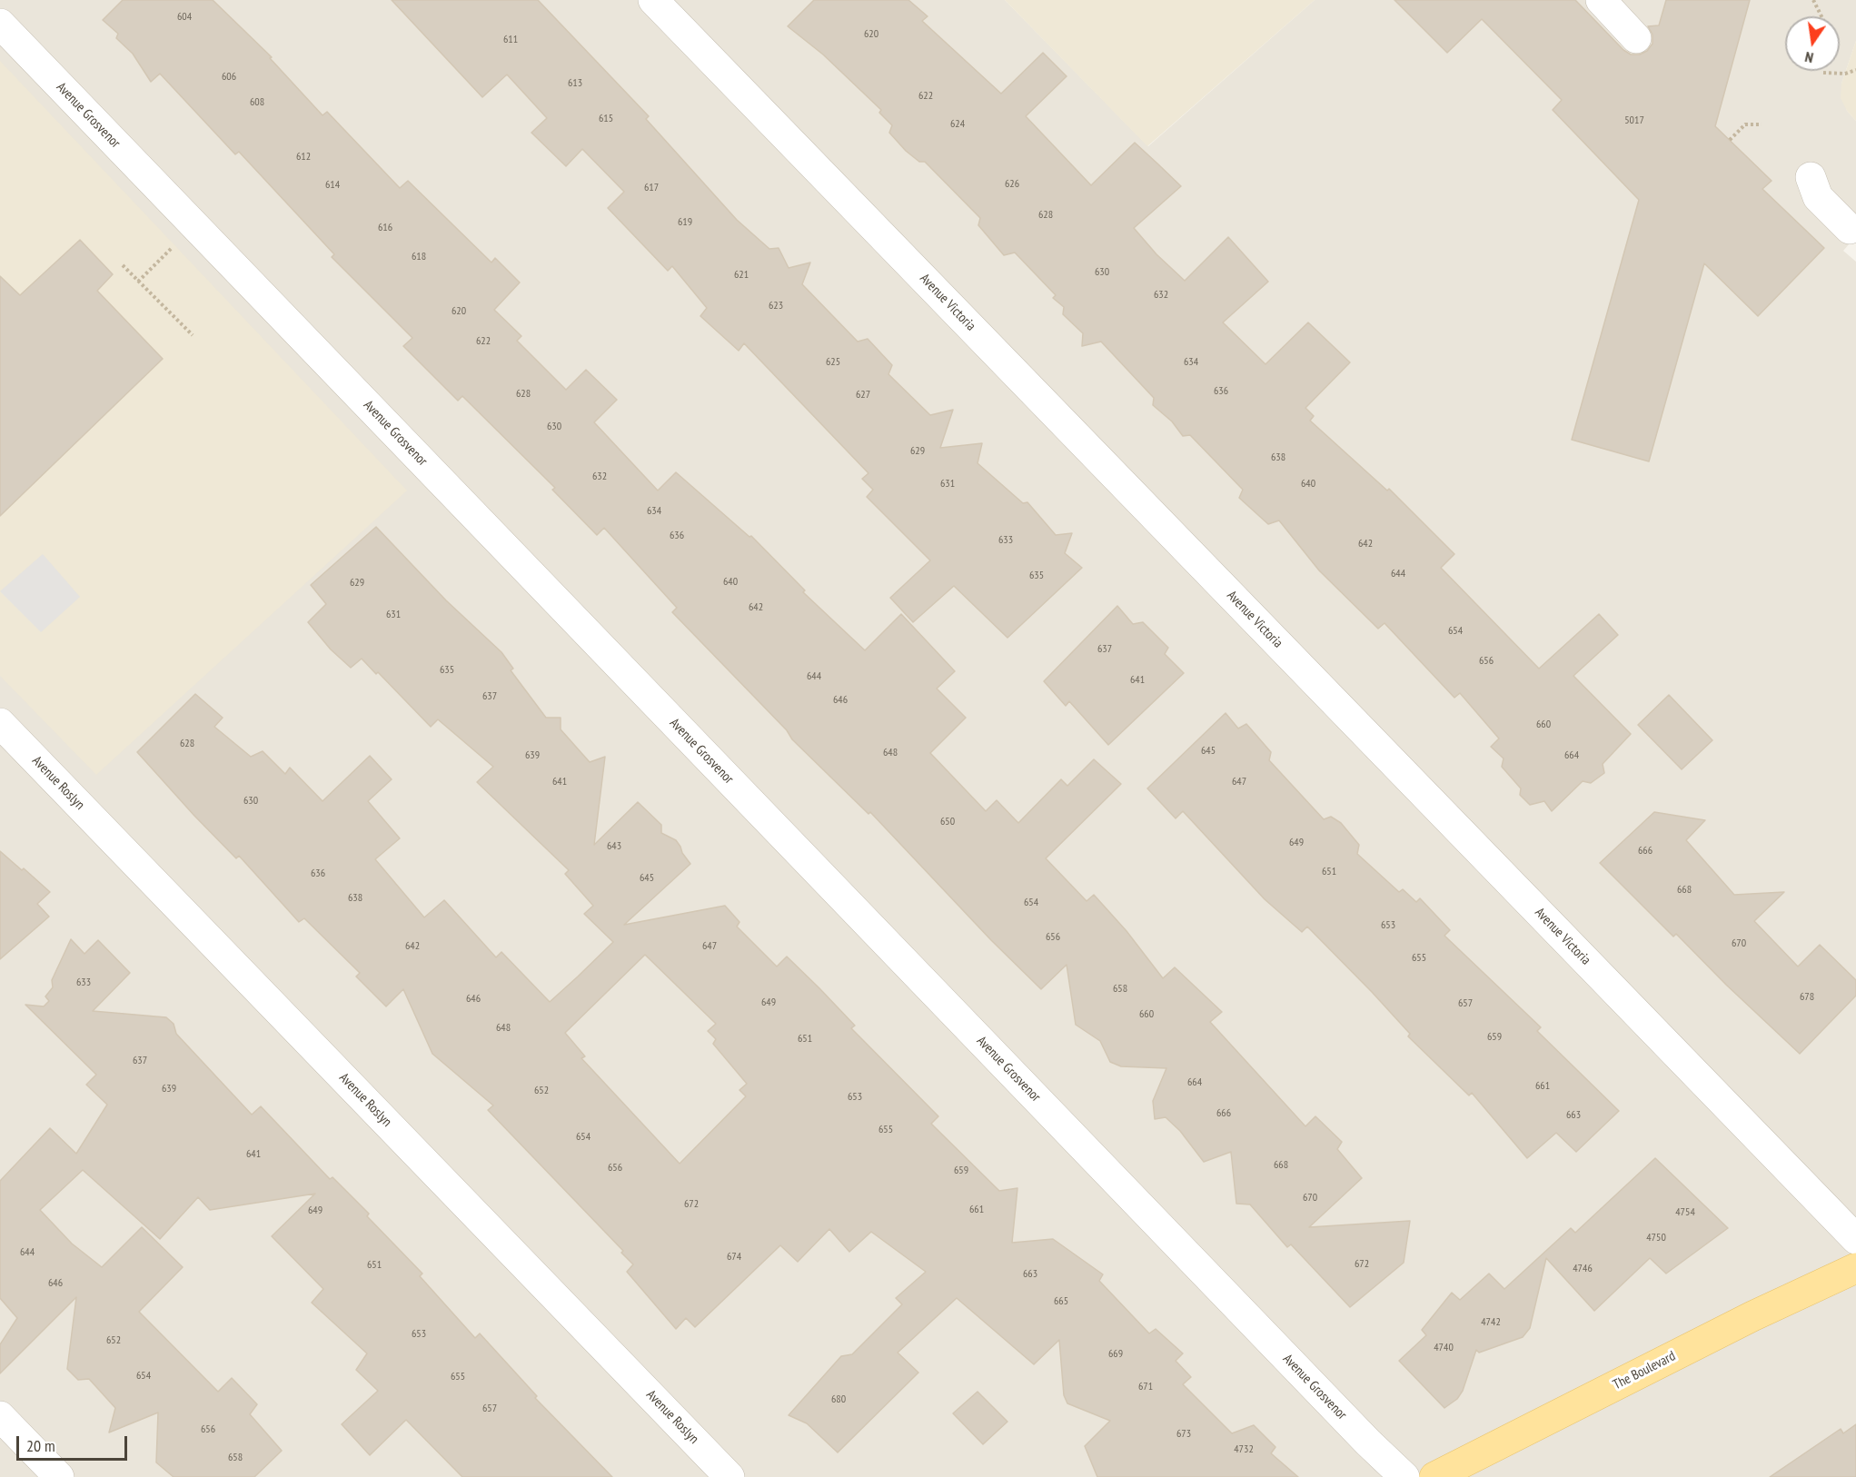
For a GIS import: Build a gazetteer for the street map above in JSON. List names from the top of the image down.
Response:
{
  "streets": {
    "main road": ["The Boulevard"],
    "street": ["Avenue Grosvenor", "Avenue Victoria", "Avenue Roslyn"]
  },
  "house_numbers": [
    "604",
    "620",
    "611",
    "606",
    "613",
    "622",
    "608",
    "615",
    "5017",
    "624",
    "612",
    "626",
    "614",
    "617",
    "628",
    "619",
    "616",
    "618",
    "630",
    "621",
    "632",
    "623",
    "620",
    "622",
    "625",
    "634",
    "636",
    "628",
    "627",
    "630",
    "629",
    "638",
    "632",
    "631",
    "640",
    "634",
    "636",
    "633",
    "642",
    "644",
    "635",
    "640",
    "629",
    "642",
    "631",
    "654",
    "637",
    "656",
    "635",
    "644",
    "641",
    "637",
    "646",
    "660",
    "628",
    "645",
    "648",
    "639",
    "664",
    "641",
    "647",
    "630",
    "650",
    "649",
    "643",
    "666",
    "651",
    "636",
    "645",
    "668",
    "638",
    "654",
    "653",
    "656",
    "670",
    "642",
    "647",
    "655",
    "633",
    "658",
    "678",
    "646",
    "649",
    "657",
    "660",
    "648",
    "659",
    "651",
    "637",
    "664",
    "661",
    "639",
    "652",
    "653",
    "666",
    "663",
    "655",
    "654",
    "641",
    "668",
    "656",
    "659",
    "670",
    "672",
    "661",
    "649",
    "4754",
    "4750",
    "644",
    "674",
    "672",
    "651",
    "4746",
    "663",
    "646",
    "665",
    "4742",
    "653",
    "652",
    "4740",
    "669",
    "654",
    "655",
    "671",
    "680",
    "657",
    "656",
    "673",
    "4732",
    "658"
  ],
  "scale_bar": "20 m",
  "north": "bottom"
}
